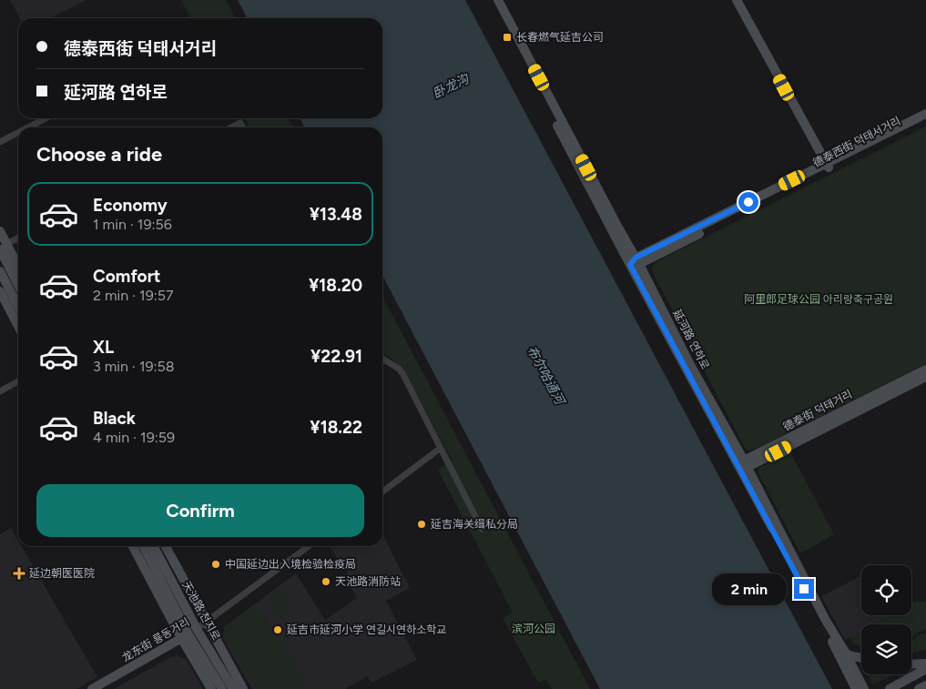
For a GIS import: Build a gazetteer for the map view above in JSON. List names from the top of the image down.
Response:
{
  "streets": {
    "main road": [
      "德泰西街 덕태서거리",
      "延河路 연하로",
      "德泰街 덕태거리",
      "天池路 천지로",
      "龙东街 룡동거리"
    ]
  },
  "crossings": [
    ["德泰西街 덕태서거리", "延河路 연하로"],
    ["延河路 연하로", "德泰街 덕태거리"],
    ["天池路 천지로", "龙东街 룡동거리"]
  ],
  "water": ["卧龙沟", "布尔哈通河"],
  "parks": ["阿里郎足球公园 아리랑축구공원", "滨河公园"],
  "places": {
    "transit": ["长春燃气延吉公司"],
    "other": [
      "延吉海关缉私分局",
      "中国延边出入境检验检疫局",
      "天池路消防站",
      "延吉市延河小学 연길시연하소학교"
    ],
    "health": ["延边朝医医院"]
  },
  "page": {
    "banner": ["德泰西街 덕태서거리", "延河路 연하로"],
    "heading": "Choose a ride",
    "list": [
      {
        "name": "Economy",
        "note": "1 min · 19:56",
        "value": "¥13.48"
      },
      {
        "name": "Comfort",
        "note": "2 min · 19:57",
        "value": "¥18.20"
      },
      {
        "name": "XL",
        "note": "3 min · 19:58",
        "value": "¥22.91"
      },
      {
        "name": "Black",
        "note": "4 min · 19:59",
        "value": "¥18.22"
      }
    ],
    "buttons": "Confirm",
    "bubble": "2 min"
  }
}
